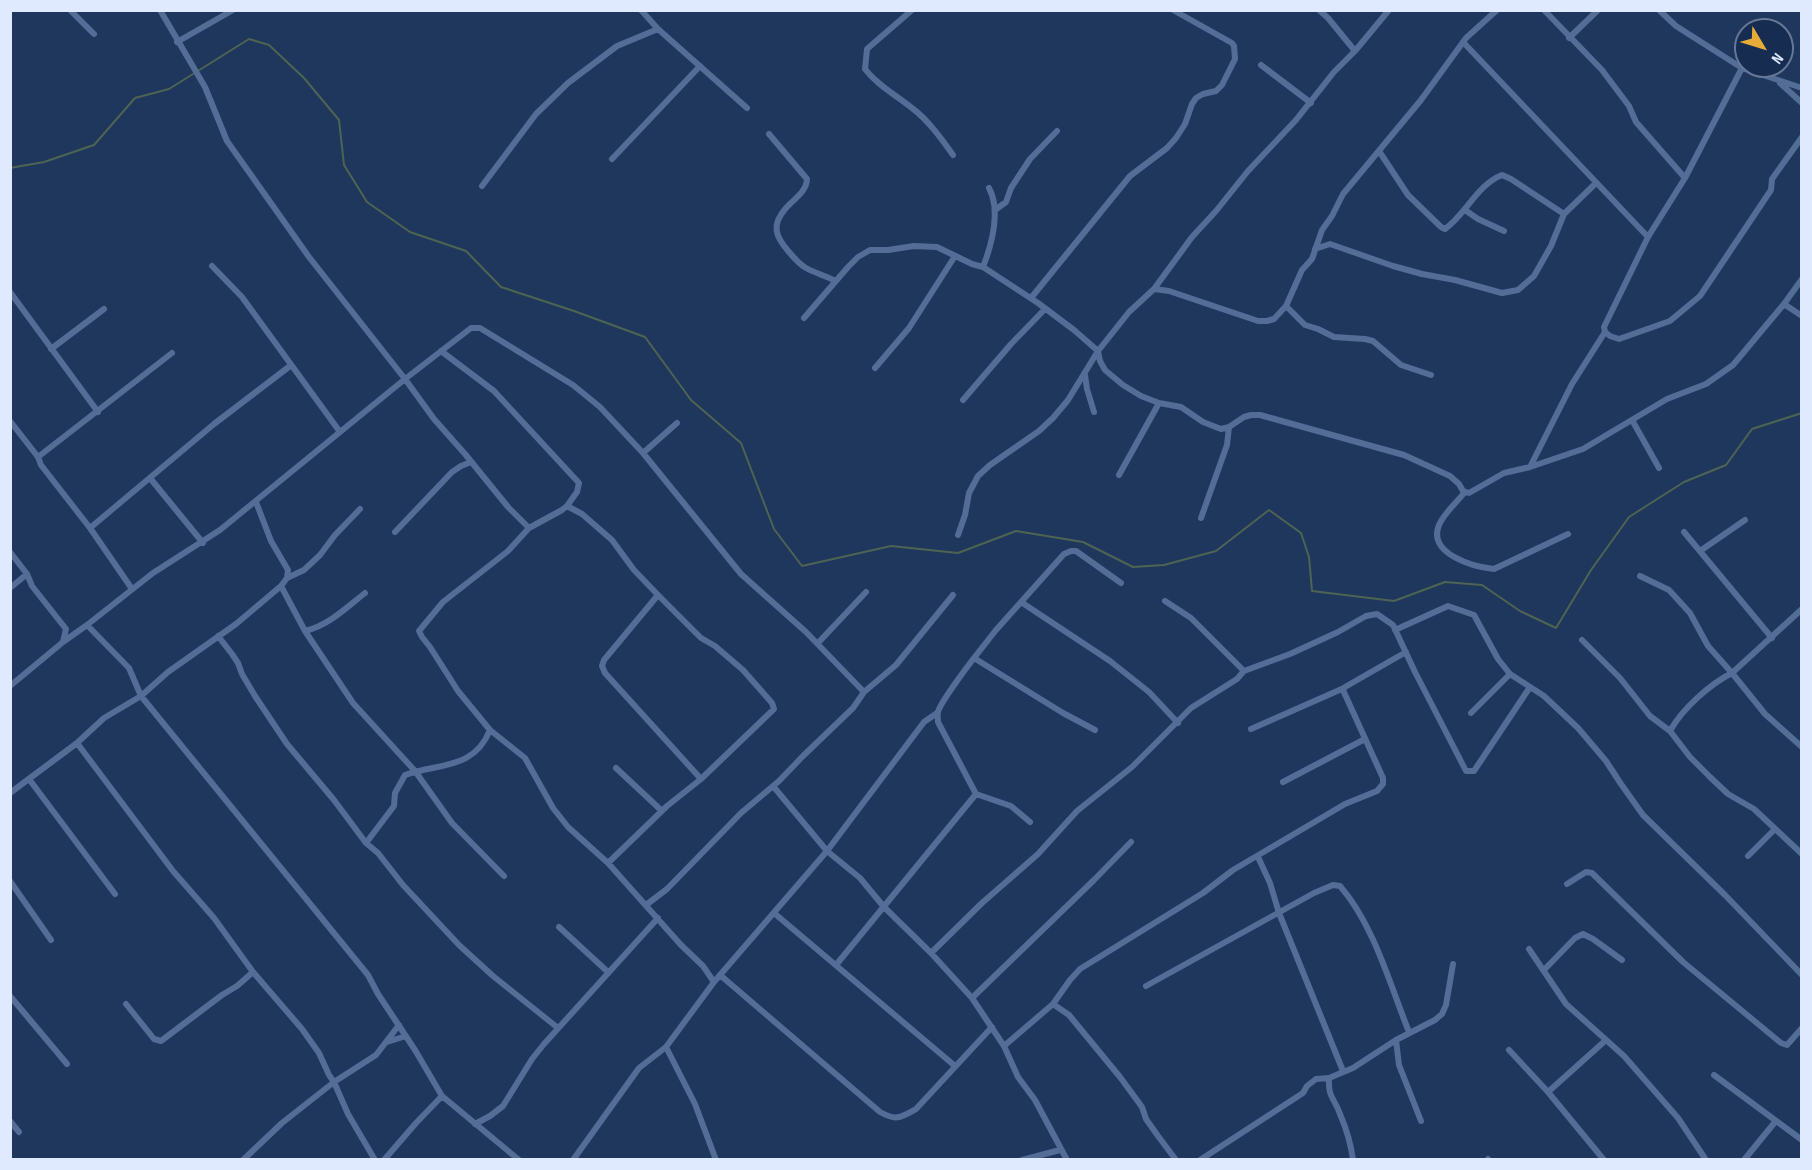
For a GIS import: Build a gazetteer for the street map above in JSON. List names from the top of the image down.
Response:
{
  "north": "bottom right"
}
